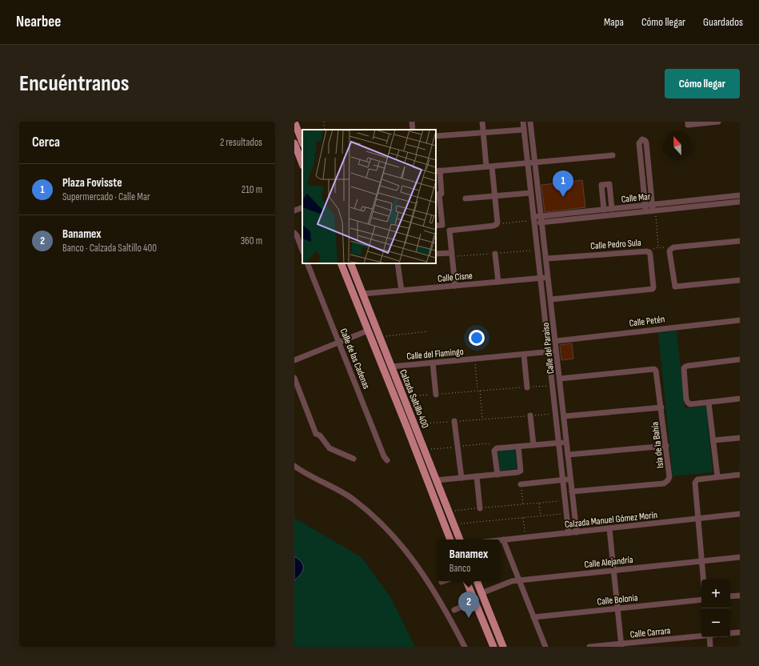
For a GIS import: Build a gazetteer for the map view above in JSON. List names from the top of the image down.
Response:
{
  "streets": {
    "main road": ["Calzada Saltillo 400"],
    "street": [
      "Calle Mar",
      "Calle Pedro Sula",
      "Calle Cisne",
      "Calle Petén",
      "Calle del Paraíso",
      "Calle del Flamingo",
      "Calle de las Cadenas",
      "Isla de la Bahía",
      "Calzada Manuel Gómez Morín",
      "Calle Alejandría",
      "Calle Bolonia",
      "Calle Carrara"
    ]
  },
  "crossings": [
    ["Calle Mar", "Calle del Paraíso"],
    ["Calle Pedro Sula", "Calle del Paraíso"],
    ["Calle Cisne", "Calle del Paraíso"],
    ["Calle Cisne", "Calzada Saltillo 400"],
    ["Calle Petén", "Calle del Paraíso"],
    ["Calle del Paraíso", "Calle del Flamingo"],
    ["Calle del Paraíso", "Isla de la Bahía"],
    ["Calle del Paraíso", "Calzada Manuel Gómez Morín"],
    ["Calle del Flamingo", "Calzada Saltillo 400"]
  ],
  "north": "top",
  "page": {
    "header": "Nearbee",
    "nav": ["Mapa", "Cómo llegar", "Guardados"],
    "buttons": "Cómo llegar",
    "title": "Encuéntranos",
    "heading": ["Cerca", "2 resultados"],
    "list": [
      {
        "mark": "1",
        "name": "Plaza Fovisste",
        "note": "Supermercado · Calle Mar",
        "value": "210 m"
      },
      {
        "mark": "2",
        "name": "Banamex",
        "note": "Banco · Calzada Saltillo 400",
        "value": "360 m"
      }
    ],
    "pins": ["1", "2"],
    "popup": ["Banamex", "Banco"],
    "map_buttons": ["+", "−"]
  }
}
